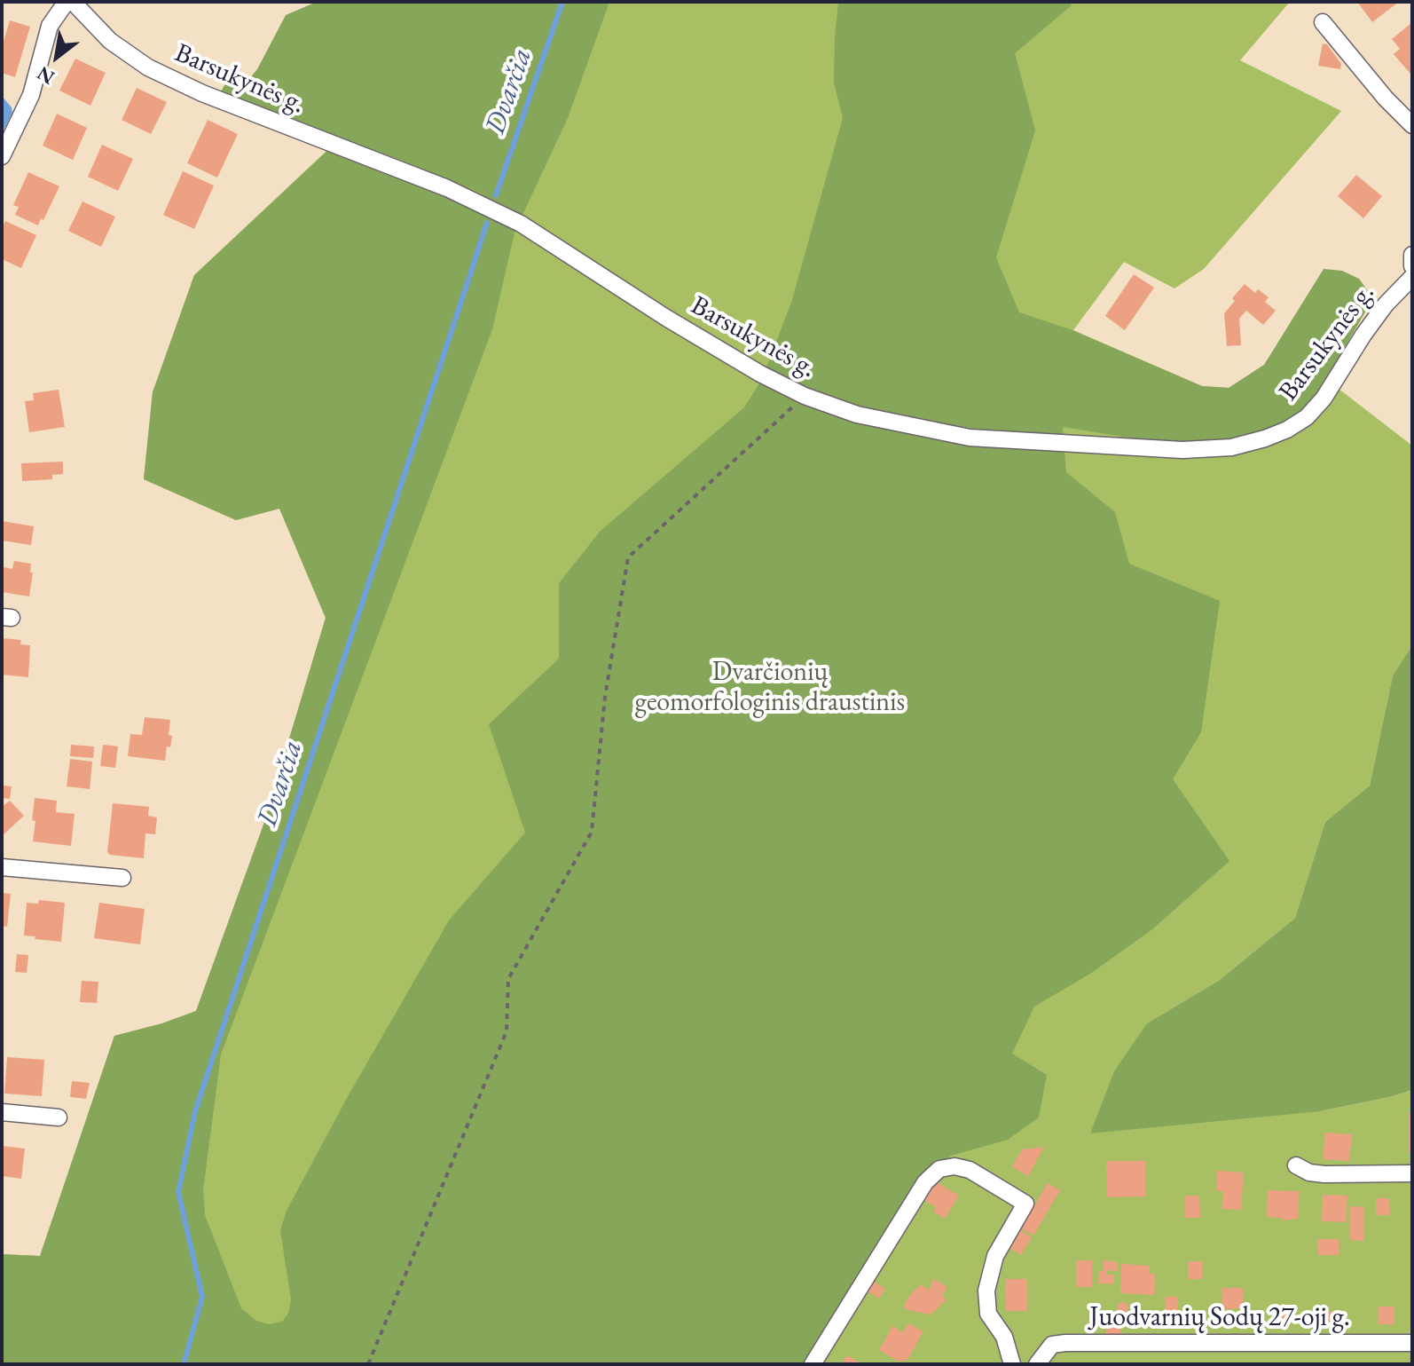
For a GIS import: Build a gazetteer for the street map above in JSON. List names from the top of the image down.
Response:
{
  "streets": {
    "street": ["Barsukynės g.", "Juodvarnių Sodų 27-oji g."]
  },
  "water": ["Dvarčia"],
  "parks": ["Dvarčionių geomorfologinis draustinis"],
  "north": "bottom left"
}
